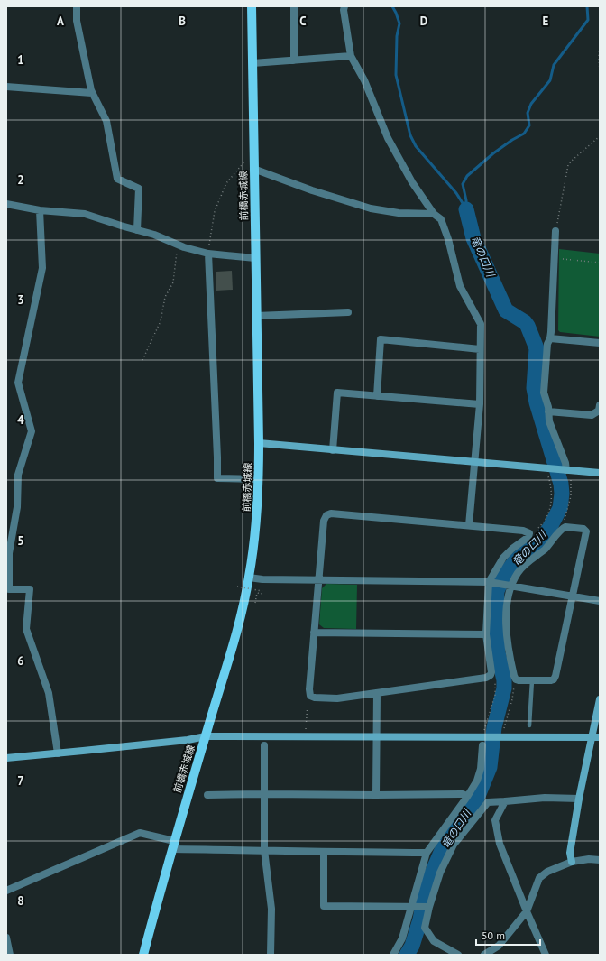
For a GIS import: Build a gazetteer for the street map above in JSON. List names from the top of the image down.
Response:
{
  "streets": {
    "main road": ["前橋赤城線"]
  },
  "water": ["竜の口川"],
  "scale_bar": "50 m",
  "grid": {
    "columns": [
      "A",
      "B",
      "C",
      "D",
      "E"
    ],
    "rows": [
      "1",
      "2",
      "3",
      "4",
      "5",
      "6",
      "7",
      "8"
    ]
  }
}
